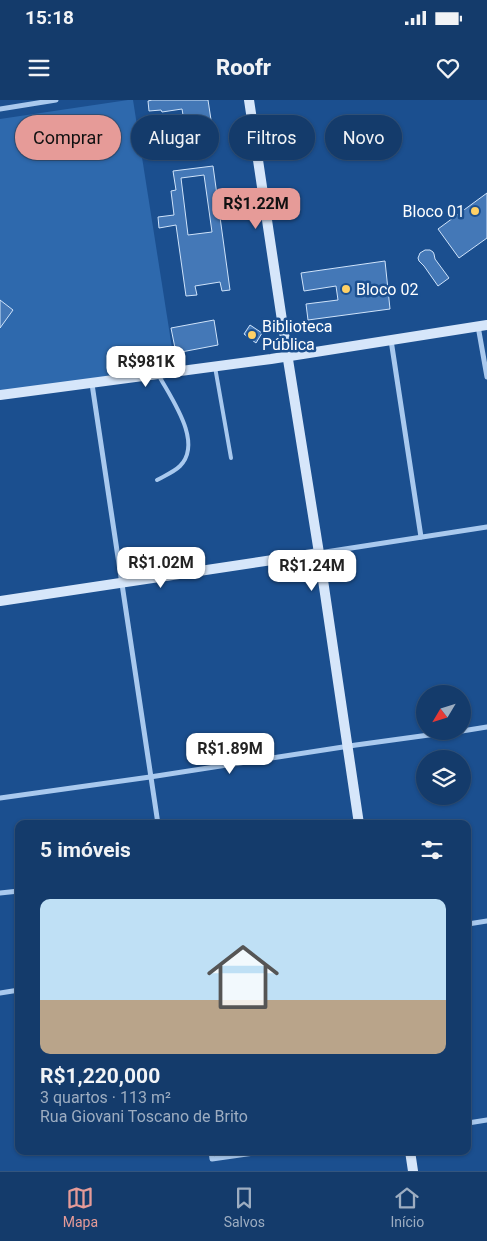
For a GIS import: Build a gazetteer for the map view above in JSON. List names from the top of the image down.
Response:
{
  "places": ["Bloco 01", "Bloco 02", "Biblioteca Pública"],
  "north": "bottom left",
  "page": {
    "status": "15:18",
    "header": "Roofr",
    "chip": [
      "Comprar",
      "Alugar",
      "Filtros",
      "Novo"
    ],
    "price": [
      "R$1.22M",
      "R$981K",
      "R$1.02M",
      "R$1.24M",
      "R$1.89M"
    ],
    "heading": "5 imóveis",
    "list": [
      {
        "name": "R$1,220,000",
        "note": "3 quartos · 113 m² · Rua Giovani Toscano de Brito"
      }
    ],
    "tabs": ["Mapa", "Salvos", "Início"]
  }
}
